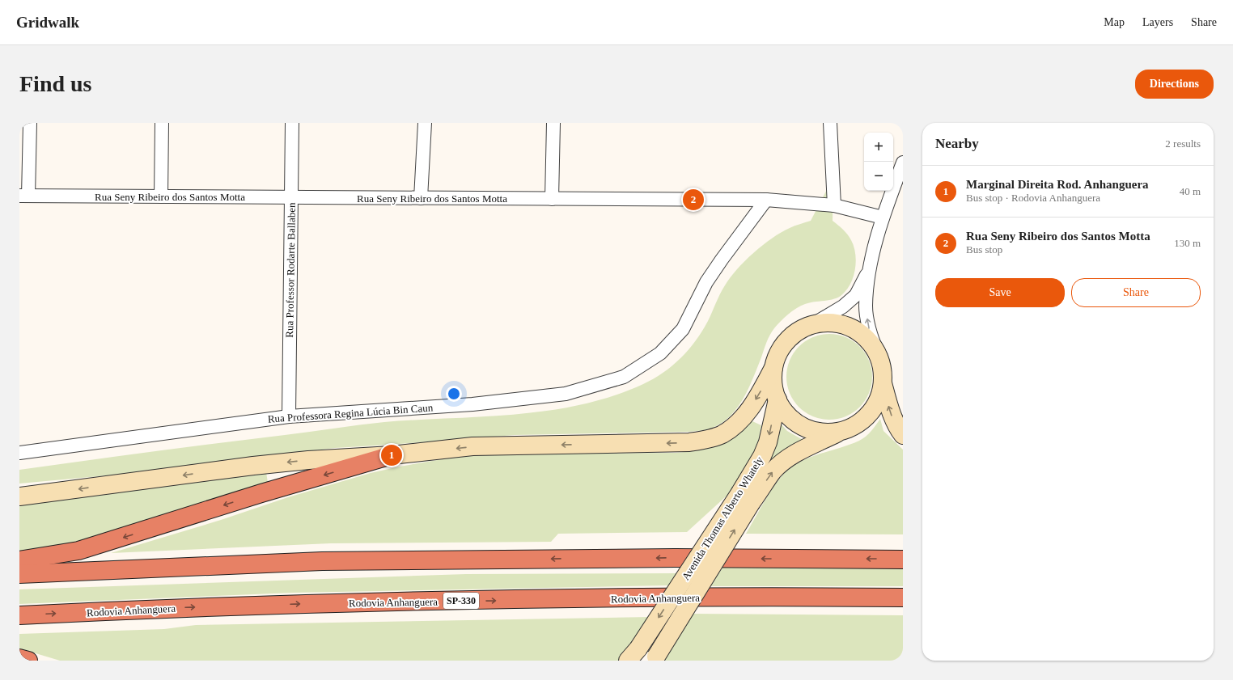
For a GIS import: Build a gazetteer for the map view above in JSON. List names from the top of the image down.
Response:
{
  "streets": {
    "highway": ["Rodovia Anhanguera", "SP-330"],
    "main road": ["Avenida Thomas Alberto Whately"],
    "street": ["Rua Seny Ribeiro dos Santos Motta", "Rua Professor Rodarte Ballaben", "Rua Professora Regina Lúcia Bin Caun"]
  },
  "crossings": [
    ["Rua Seny Ribeiro dos Santos Motta", "Rua Professor Rodarte Ballaben"],
    ["Rua Seny Ribeiro dos Santos Motta", "Rua Professora Regina Lúcia Bin Caun"],
    ["Rua Professor Rodarte Ballaben", "Rua Professora Regina Lúcia Bin Caun"]
  ],
  "page": {
    "header": "Gridwalk",
    "nav": ["Map", "Layers", "Share"],
    "buttons": [
      "Directions",
      ["Save", "Share"]
    ],
    "title": "Find us",
    "heading": ["Nearby", "2 results"],
    "map_buttons": ["+", "−"],
    "list": [
      {
        "mark": "1",
        "name": "Marginal Direita Rod. Anhanguera",
        "note": "Bus stop · Rodovia Anhanguera",
        "value": "40 m"
      },
      {
        "mark": "2",
        "name": "Rua Seny Ribeiro dos Santos Motta",
        "note": "Bus stop",
        "value": "130 m"
      }
    ],
    "pins": ["2", "1"]
  }
}
